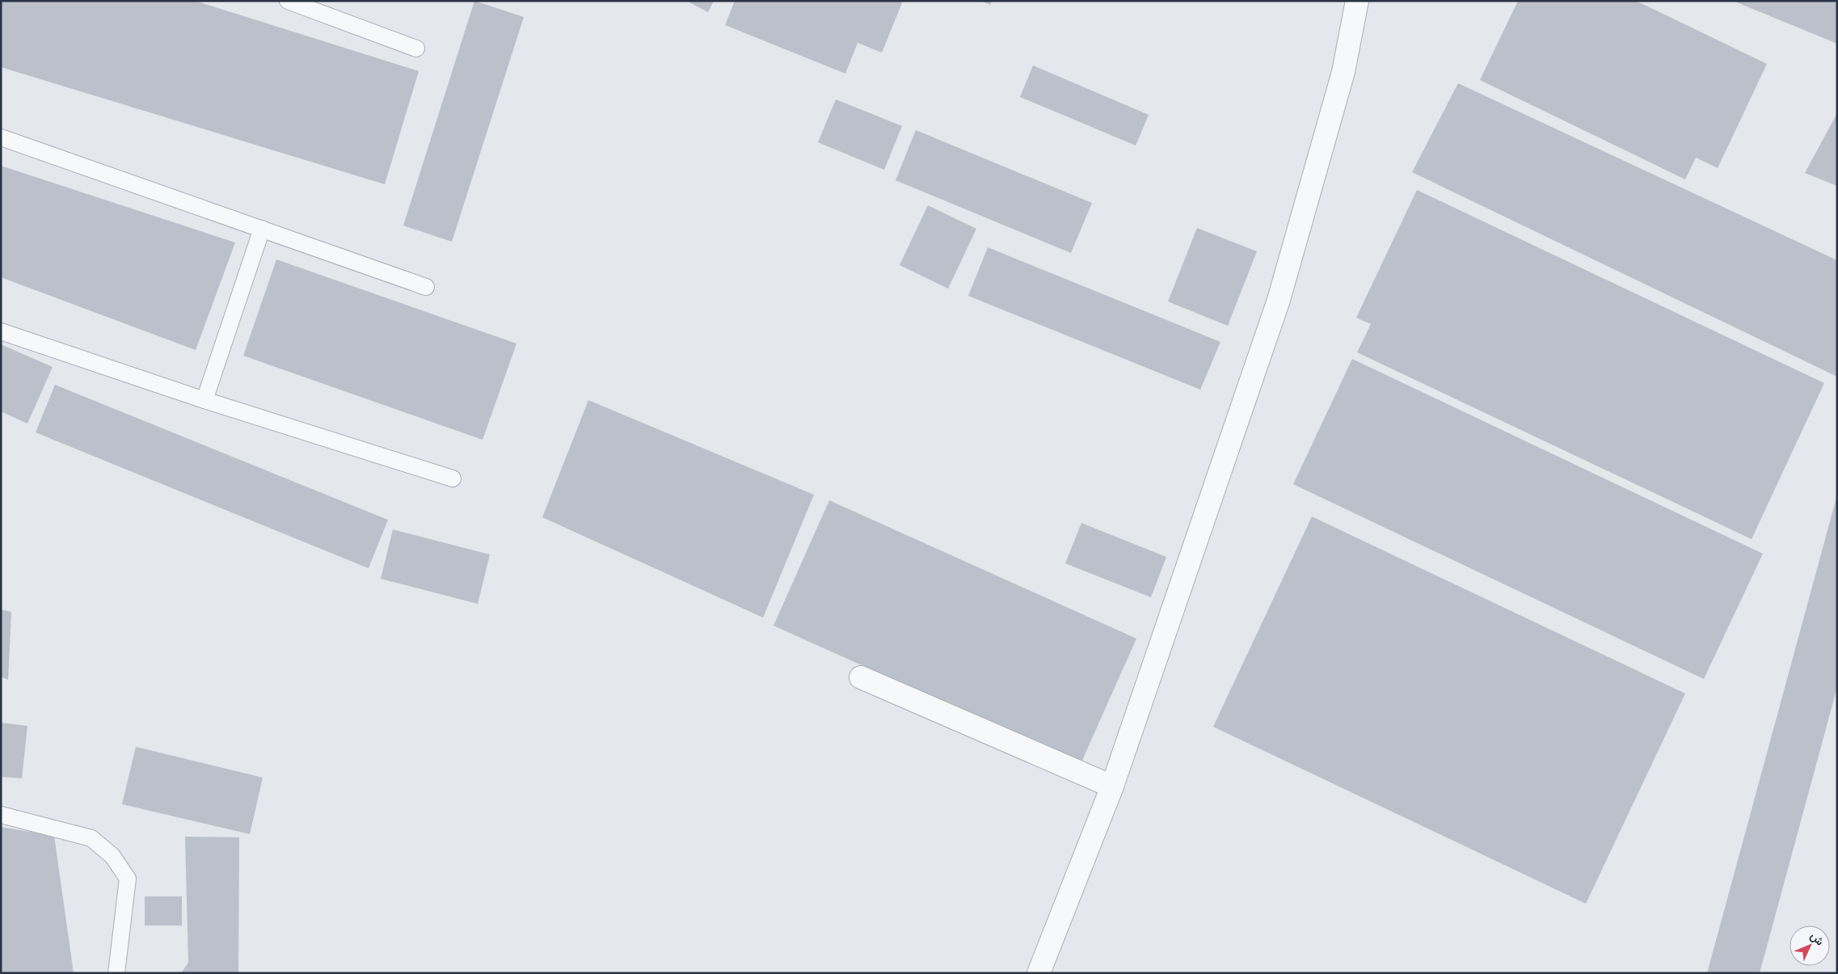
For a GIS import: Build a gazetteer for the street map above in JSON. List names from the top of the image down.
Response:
{
  "north": "top right"
}
